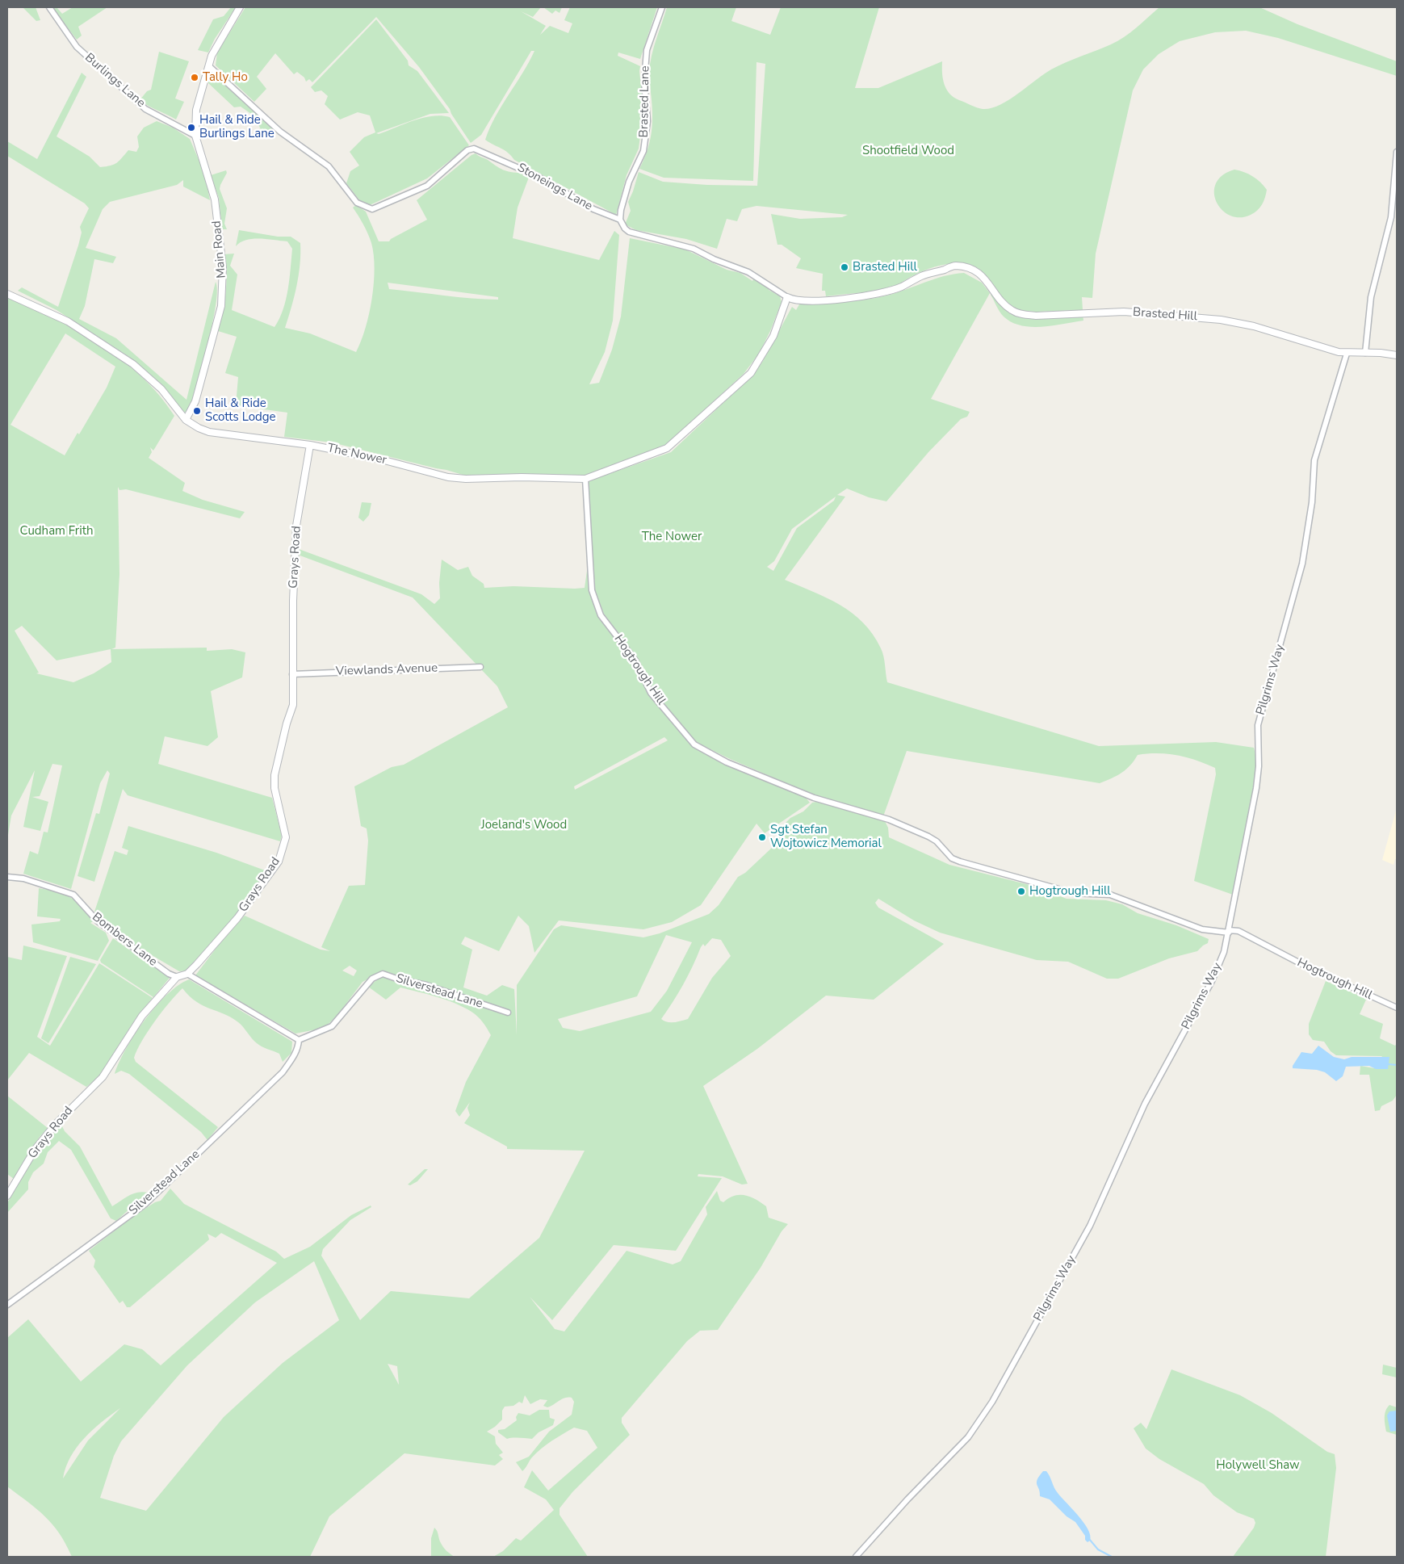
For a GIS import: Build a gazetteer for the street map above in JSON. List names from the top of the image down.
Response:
{
  "streets": {
    "street": [
      "Burlings Lane",
      "Brasted Lane",
      "Stoneings Lane",
      "Main Road",
      "Brasted Hill",
      "The Nower",
      "Grays Road",
      "Viewlands Avenue",
      "Hogtrough Hill",
      "Pilgrims Way",
      "Bombers Lane",
      "Silverstead Lane"
    ]
  },
  "crossings": [
    ["Burlings Lane", "Main Road"],
    ["Brasted Lane", "Stoneings Lane"],
    ["Brasted Lane", "Brasted Hill"],
    ["Stoneings Lane", "Main Road"],
    ["Stoneings Lane", "Brasted Hill"],
    ["Main Road", "The Nower"],
    ["Brasted Hill", "The Nower"],
    ["Brasted Hill", "Pilgrims Way"],
    ["The Nower", "Grays Road"],
    ["The Nower", "Hogtrough Hill"],
    ["Grays Road", "Viewlands Avenue"],
    ["Grays Road", "Bombers Lane"],
    ["Hogtrough Hill", "Pilgrims Way"]
  ],
  "parks": [
    "Shootfield Wood",
    "Cudham Frith",
    "The Nower",
    "Joeland's Wood",
    "Holywell Shaw"
  ],
  "places": [
    "Tally Ho",
    "Hail & Ride Burlings Lane",
    "Brasted Hill",
    "Hail & Ride Scotts Lodge",
    "Sgt Stefan Wojtowicz Memorial",
    "Hogtrough Hill"
  ]
}
